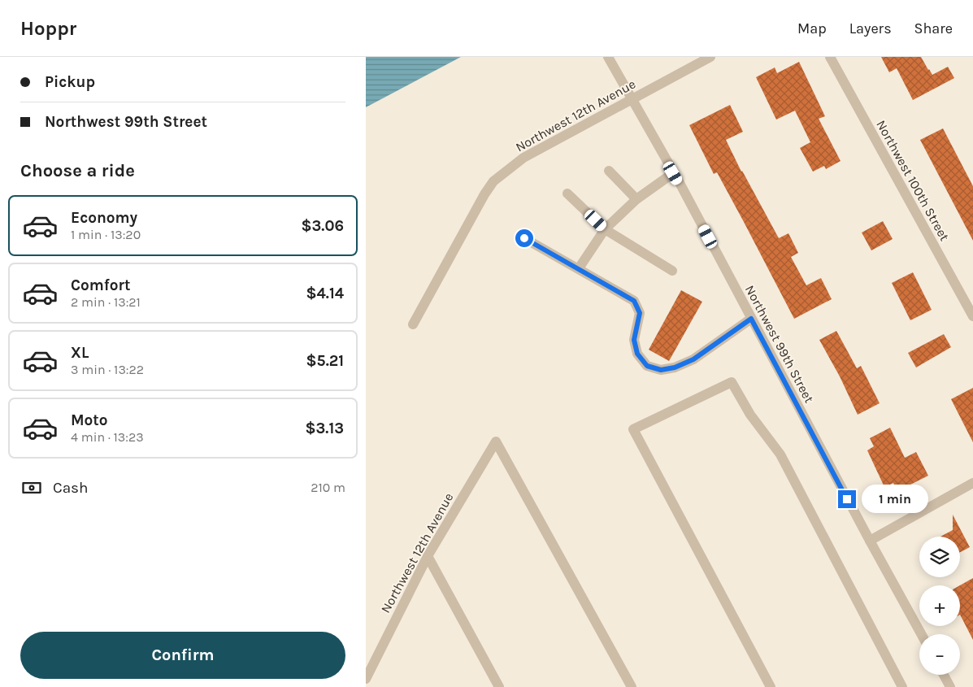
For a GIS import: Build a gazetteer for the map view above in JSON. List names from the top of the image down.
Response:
{
  "streets": {
    "street": ["Northwest 12th Avenue", "Northwest 100th Street", "Northwest 99th Street"]
  },
  "crossings": [
    ["Northwest 12th Avenue", "Northwest 99th Street"]
  ],
  "page": {
    "header": "Hoppr",
    "nav": ["Map", "Layers", "Share"],
    "banner": ["Pickup", "Northwest 99th Street"],
    "heading": "Choose a ride",
    "list": [
      {
        "name": "Economy",
        "note": "1 min · 13:20",
        "value": "$3.06"
      },
      {
        "name": "Comfort",
        "note": "2 min · 13:21",
        "value": "$4.14"
      },
      {
        "name": "XL",
        "note": "3 min · 13:22",
        "value": "$5.21"
      },
      {
        "name": "Moto",
        "note": "4 min · 13:23",
        "value": "$3.13"
      }
    ],
    "pay": ["Cash", "210 m"],
    "bubble": "1 min",
    "map_buttons": ["+", "−"],
    "buttons": "Confirm"
  }
}
